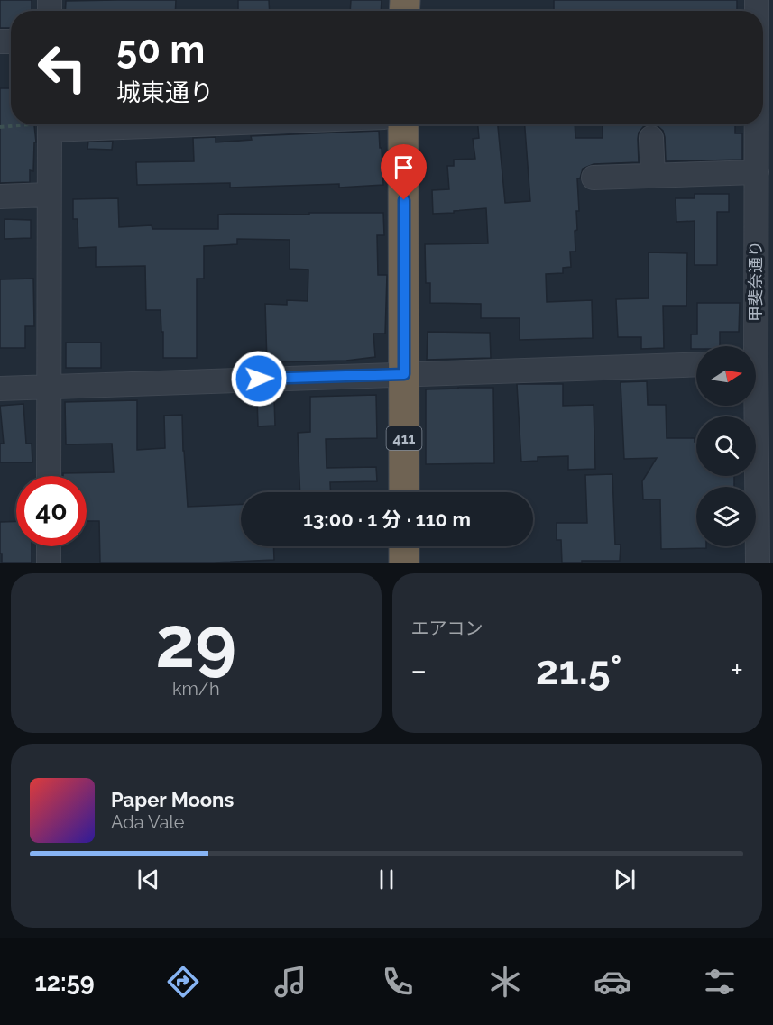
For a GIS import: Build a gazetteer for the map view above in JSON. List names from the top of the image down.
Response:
{
  "streets": {
    "highway": ["411"],
    "street": ["甲斐奈通り"]
  },
  "north": "right",
  "page": {
    "turn": ["50 m", "城東通り"],
    "limit": "40",
    "trip": "13:00 · 1 分 · 110 m",
    "tile": [
      ["29", "km/h"],
      "エアコン"
    ],
    "heat": ["−", "21.5°", "+"],
    "song": ["Paper Moons", "Ada Vale"],
    "tabs": "12:59"
  }
}
